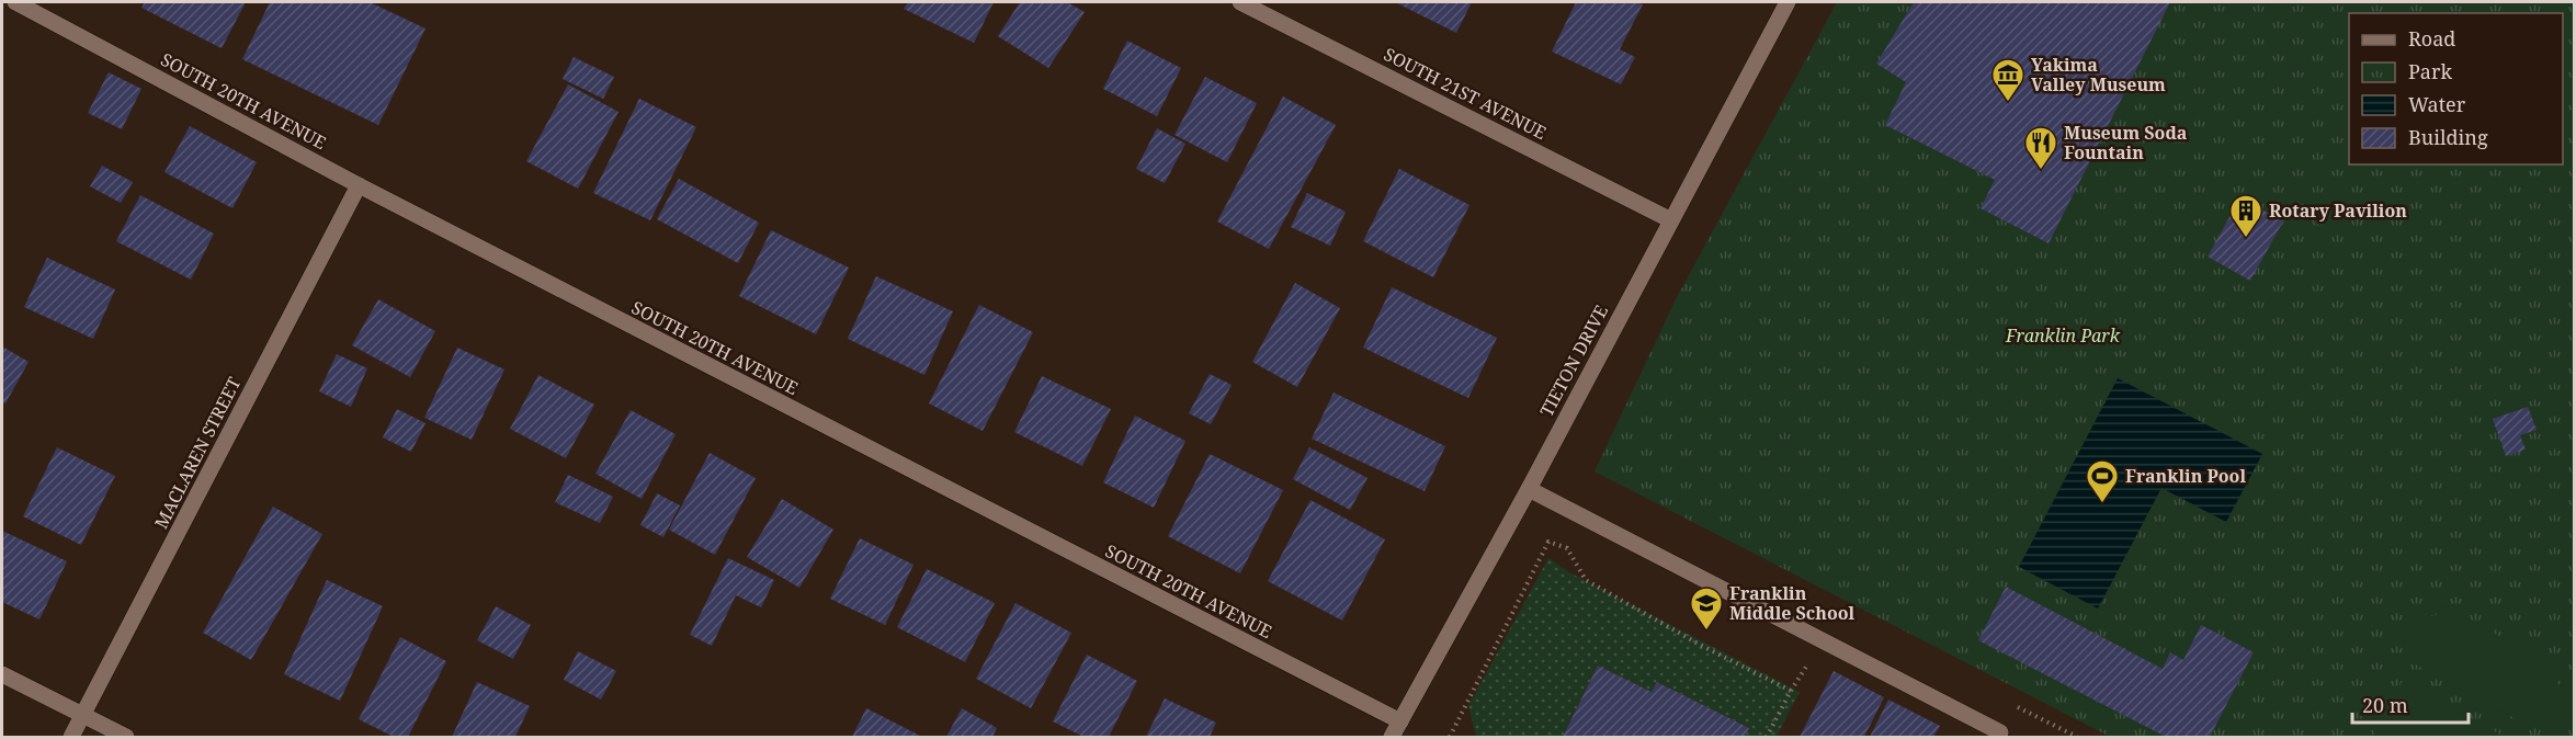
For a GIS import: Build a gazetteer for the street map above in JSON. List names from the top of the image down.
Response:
{
  "streets": {
    "street": [
      "SOUTH 21ST AVENUE",
      "SOUTH 20TH AVENUE",
      "TIETON DRIVE",
      "MACLAREN STREET"
    ]
  },
  "crossings": [
    ["SOUTH 21ST AVENUE", "TIETON DRIVE"],
    ["SOUTH 20TH AVENUE", "TIETON DRIVE"],
    ["SOUTH 20TH AVENUE", "MACLAREN STREET"]
  ],
  "parks": ["Franklin Park"],
  "places": {
    "museum": ["Yakima Valley Museum"],
    "restaurant": ["Museum Soda Fountain"],
    "building": ["Rotary Pavilion"],
    "sports": ["Franklin Pool"],
    "school or university": ["Franklin Middle School"]
  },
  "legend": [
    "Road",
    "Park",
    "Water",
    "Building"
  ],
  "scale_bar": "20 m"
}
